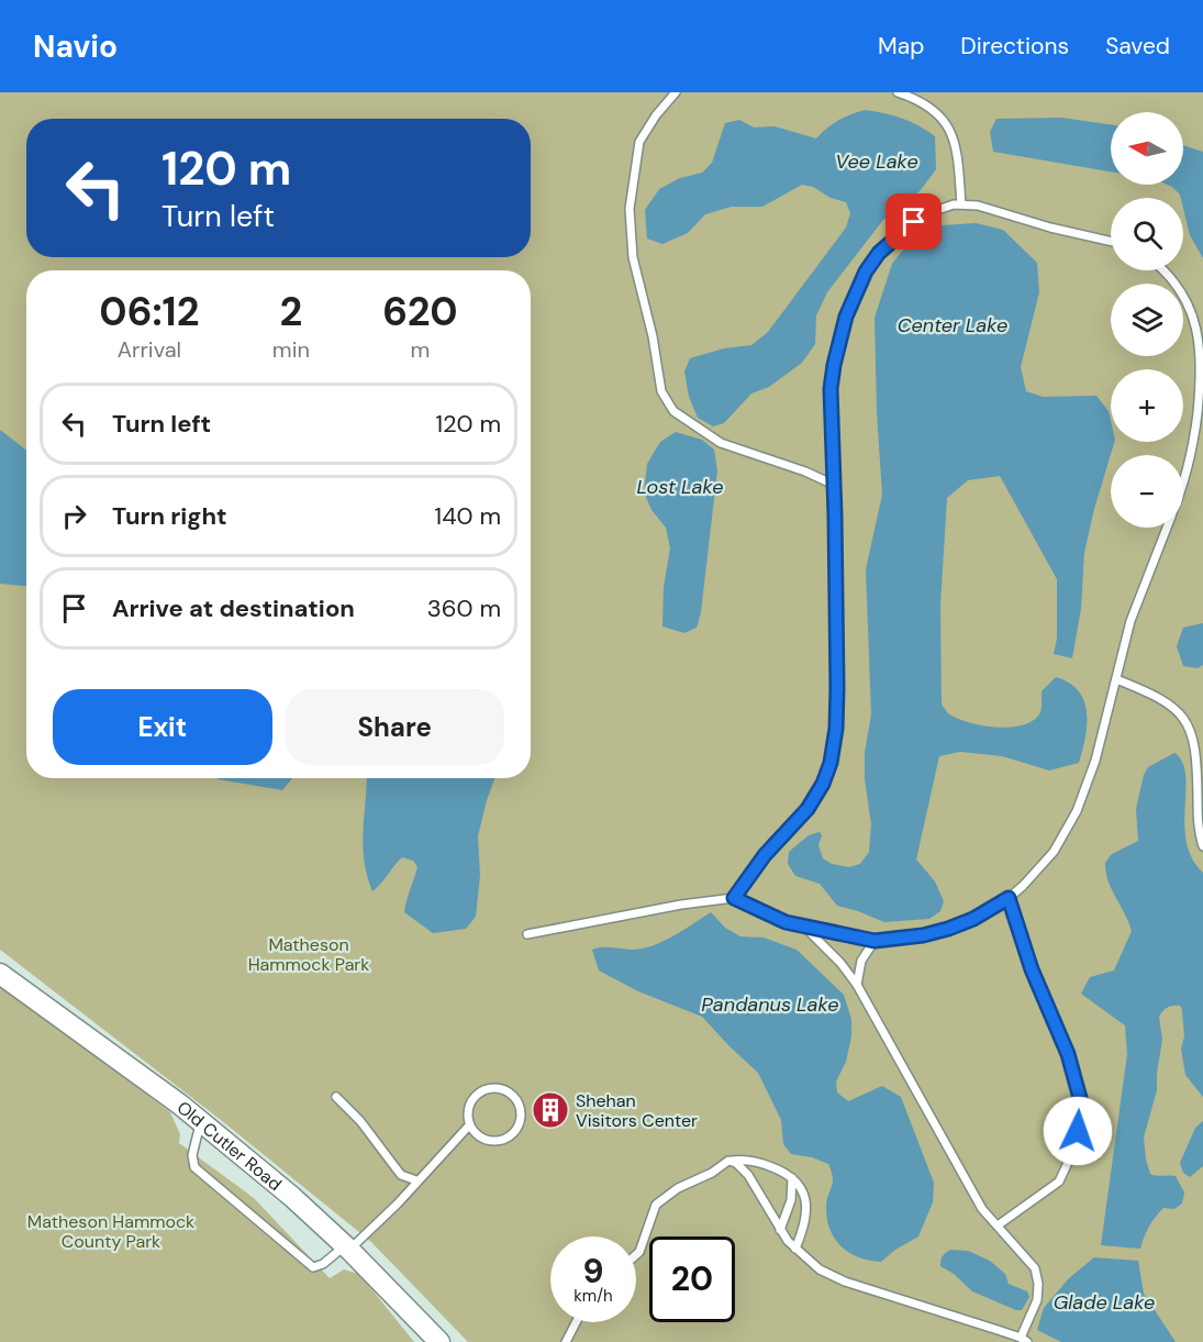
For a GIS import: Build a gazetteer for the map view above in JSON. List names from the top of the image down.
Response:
{
  "streets": {
    "main road": ["Old Cutler Road"]
  },
  "water": [
    "Vee Lake",
    "Center Lake",
    "Lost Lake",
    "Pandanus Lake",
    "Glade Lake"
  ],
  "parks": ["Matheson Hammock Park", "Matheson Hammock County Park"],
  "places": {
    "building": ["Shehan Visitors Center"]
  },
  "north": "left",
  "page": {
    "header": "Navio",
    "nav": ["Map", "Directions", "Saved"],
    "map_buttons": ["+", "−"],
    "turn": ["120 m", "Turn left"],
    "eta": [
      "06:12",
      "Arrival",
      "2",
      "min",
      "620",
      "m"
    ],
    "list": [
      {
        "name": "Turn left",
        "value": "120 m"
      },
      {
        "name": "Turn right",
        "value": "140 m"
      },
      {
        "name": "Arrive at destination",
        "value": "360 m"
      }
    ],
    "buttons": ["Exit", "Share"],
    "speed": "9 km/h",
    "limit": "20"
  }
}
